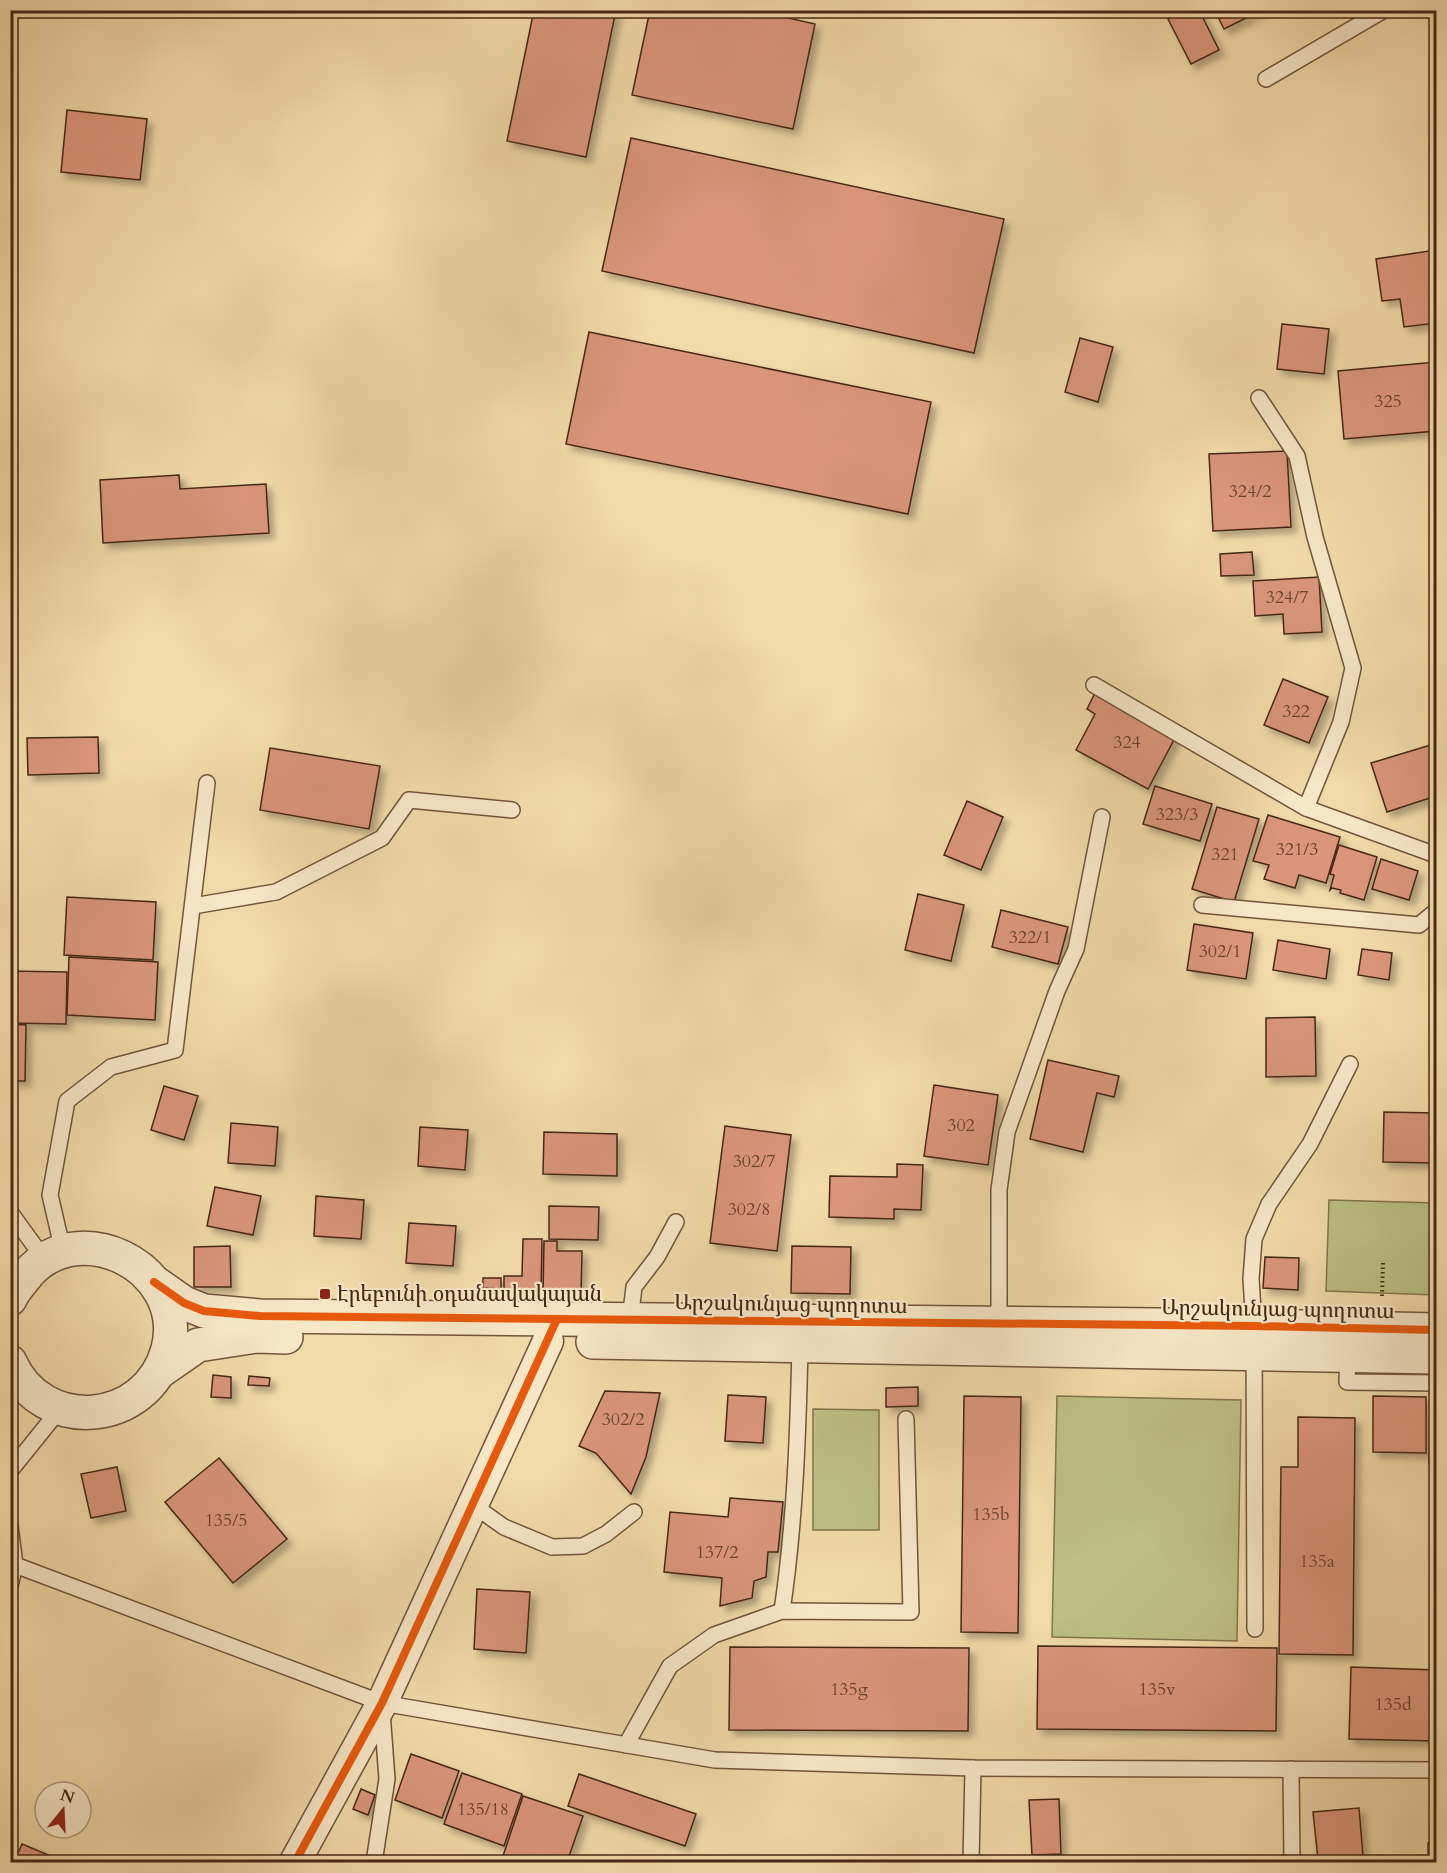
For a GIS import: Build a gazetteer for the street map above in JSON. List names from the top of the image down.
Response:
{
  "streets": {
    "street": ["Արշակունյաց պողոտա"]
  },
  "places": {
    "transit": ["Էրեբունի օդանավակայան"]
  },
  "house_numbers": [
    "325",
    "324/2",
    "324/7",
    "322",
    "324",
    "323/3",
    "321/3",
    "321",
    "322/1",
    "302/1",
    "302",
    "302/7",
    "302/8",
    "302/2",
    "135b",
    "135/5",
    "137/2",
    "135a",
    "135g",
    "135v",
    "135d",
    "135/18"
  ],
  "north": "top"
}
